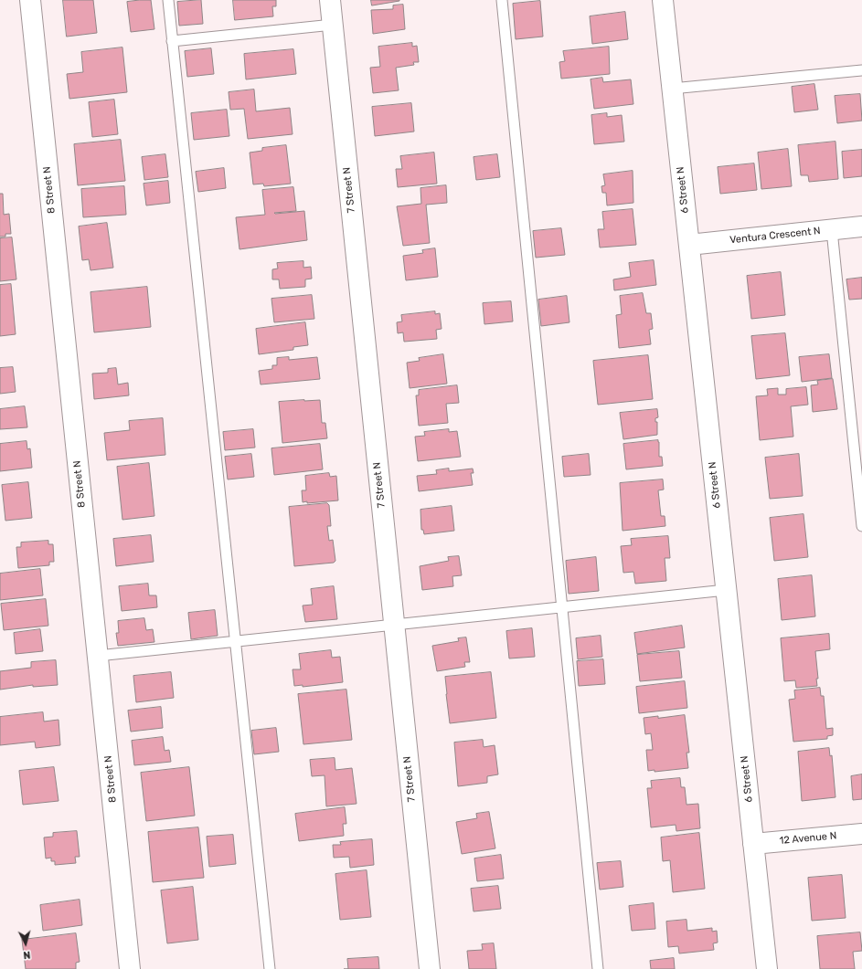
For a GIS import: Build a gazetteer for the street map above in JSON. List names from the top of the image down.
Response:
{
  "streets": {
    "street": [
      "8 Street N",
      "7 Street N",
      "6 Street N",
      "Ventura Crescent N",
      "12 Avenue N"
    ]
  },
  "crossings": [
    ["6 Street N", "Ventura Crescent N"],
    ["6 Street N", "12 Avenue N"]
  ],
  "north": "bottom"
}
